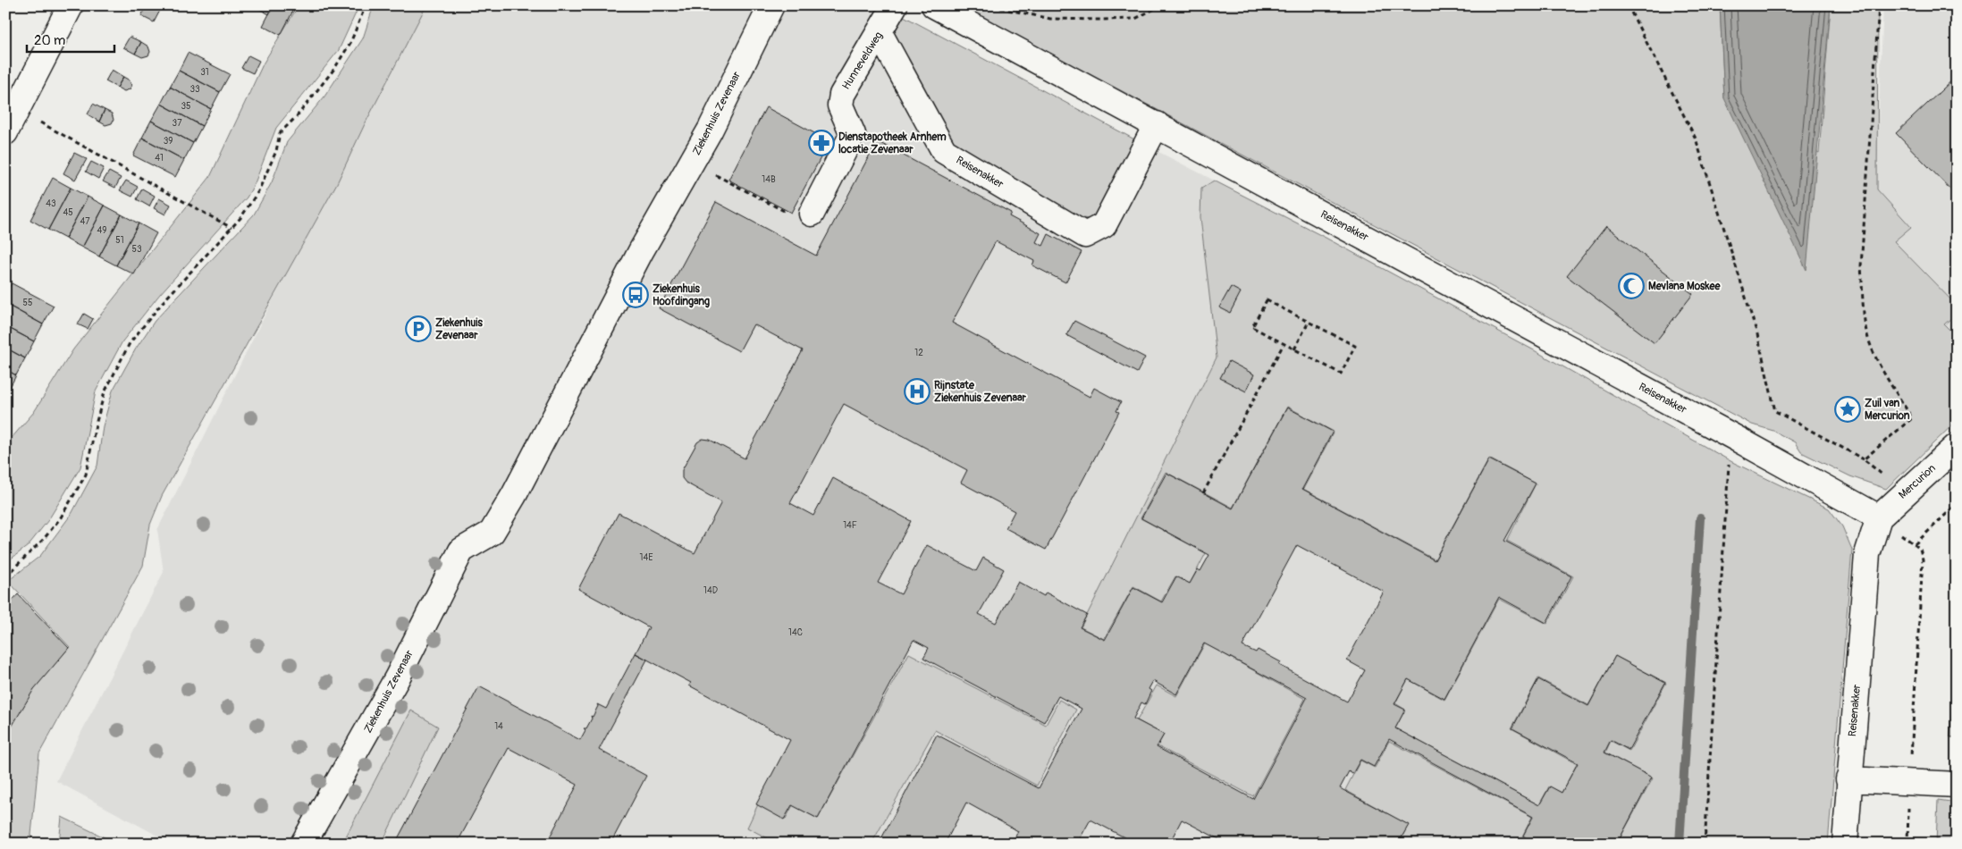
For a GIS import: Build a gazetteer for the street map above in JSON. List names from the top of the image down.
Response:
{
  "streets": {
    "street": [
      "Hunneveldweg",
      "Ziekenhuis Zevenaar",
      "Reisenakker",
      "Mercurion"
    ]
  },
  "crossings": [
    ["Hunneveldweg", "Reisenakker"],
    ["Reisenakker", "Mercurion"]
  ],
  "places": {
    "pharmacy": ["Dienstapotheek Arnhem locatie Zevenaar"],
    "mosque": ["Mevlana Moskee"],
    "bus stop": ["Ziekenhuis Hoofdingang"],
    "parking": ["Ziekenhuis Zevenaar"],
    "hospital": ["Rijnstate Ziekenhuis Zevenaar"],
    "place": ["Zuil van Mercurion"]
  },
  "house_numbers": [
    "31",
    "33",
    "35",
    "37",
    "39",
    "41",
    "14B",
    "43",
    "45",
    "47",
    "49",
    "51",
    "53",
    "55",
    "12",
    "14F",
    "14E",
    "14D",
    "14C",
    "14"
  ],
  "scale_bar": "20 m"
}
